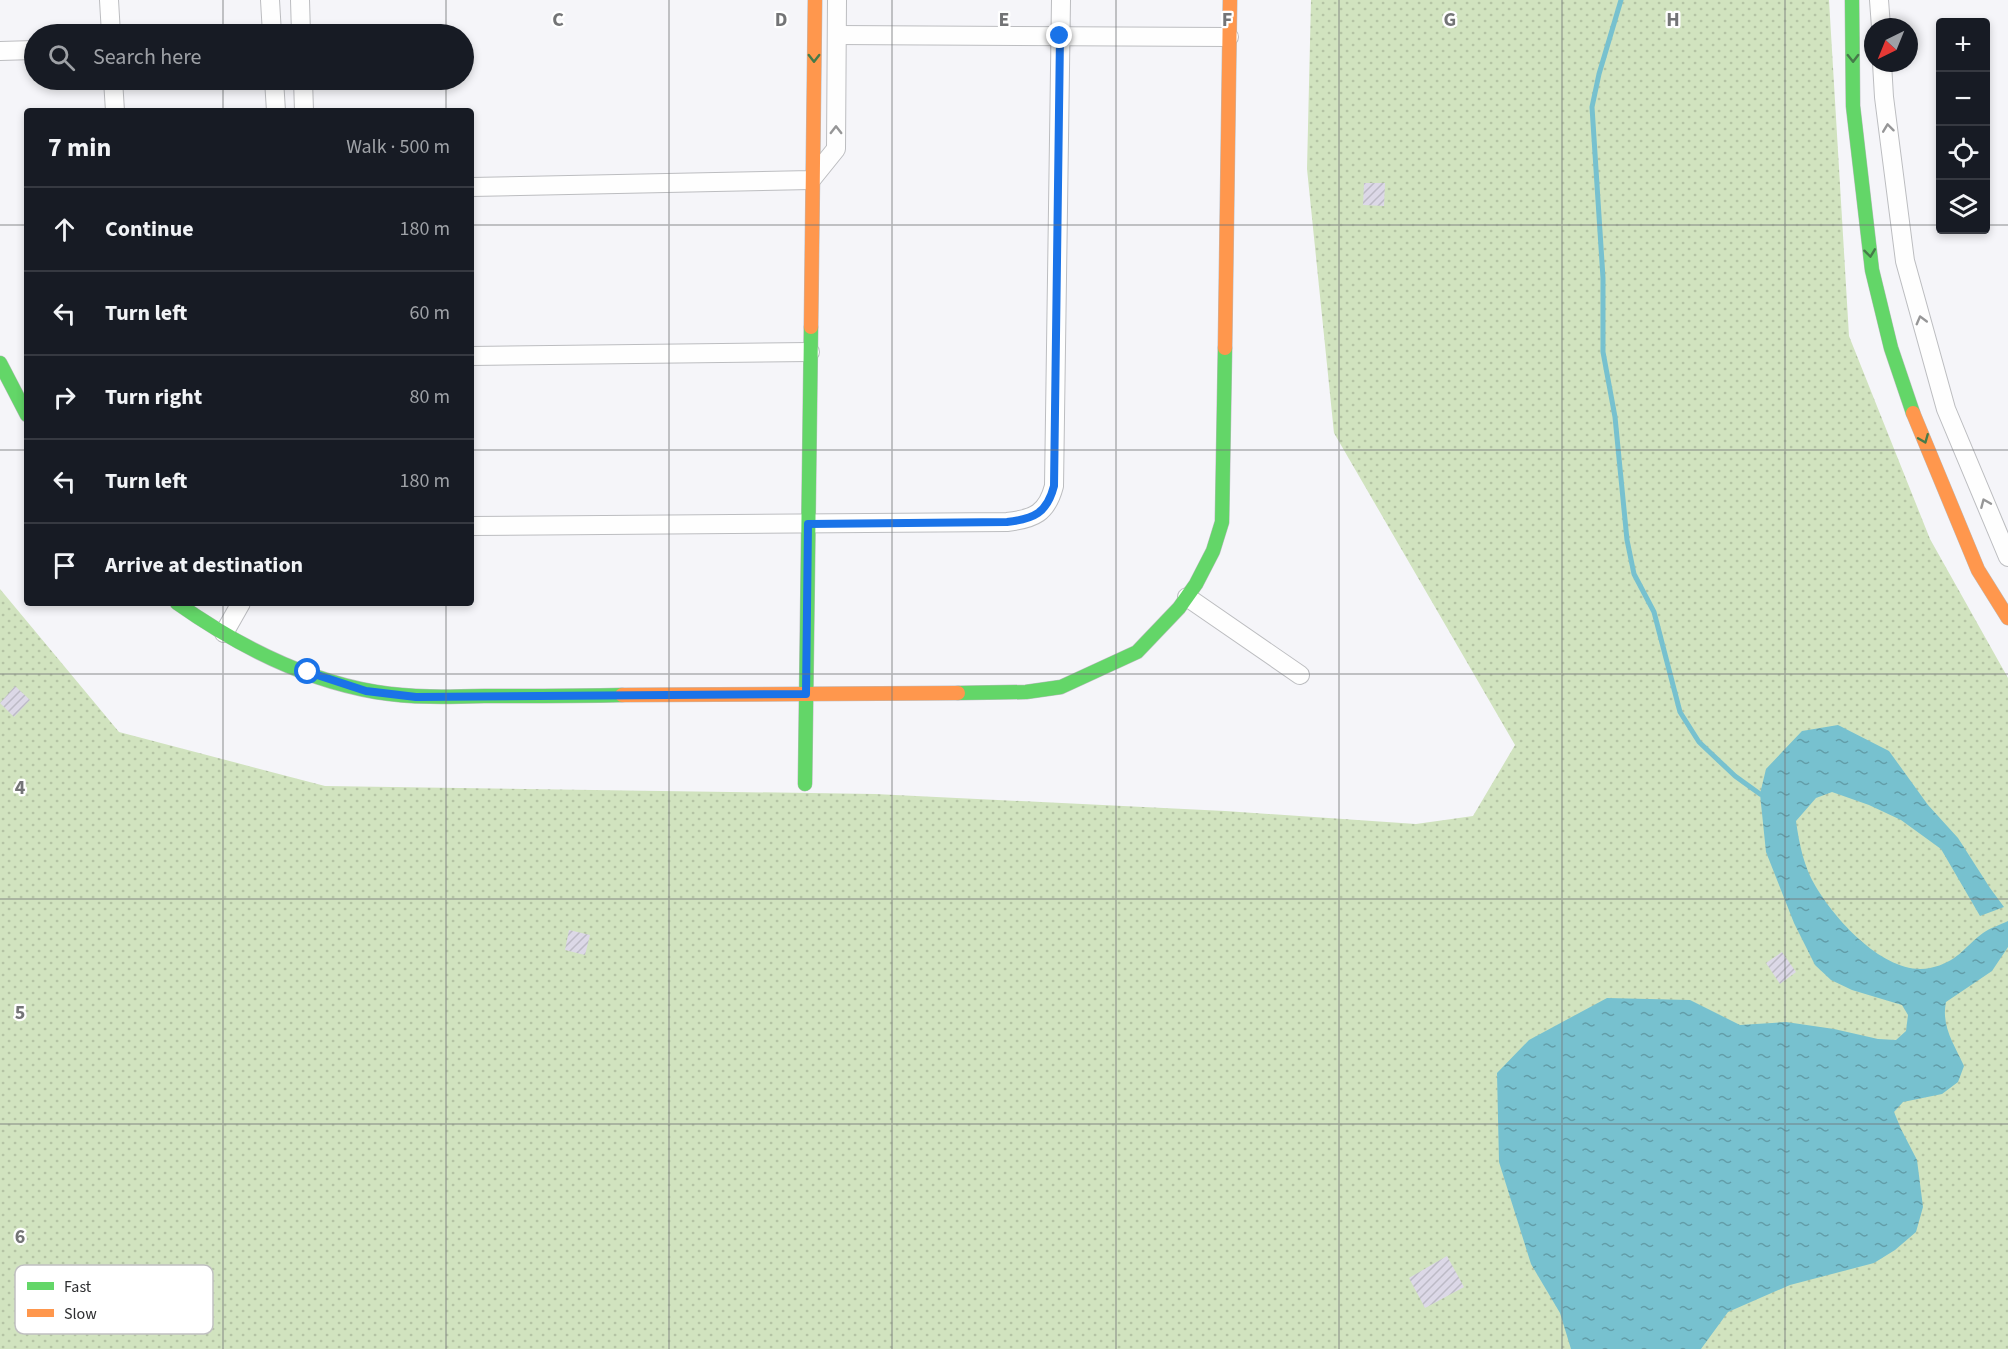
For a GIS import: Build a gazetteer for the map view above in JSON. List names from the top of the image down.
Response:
{
  "legend": ["Fast", "Slow"],
  "north": "bottom left",
  "page": {
    "map_buttons": ["+", "−"],
    "search": "Search here",
    "heading": ["7 min", "Walk · 500 m"],
    "list": [
      ["Continue", "180 m"],
      ["Turn left", "60 m"],
      ["Turn right", "80 m"],
      ["Turn left", "180 m"],
      "Arrive at destination"
    ]
  },
  "grid": {
    "columns": [
      "C",
      "D",
      "E",
      "F",
      "G",
      "H"
    ],
    "rows": ["4", "5", "6"]
  }
}
